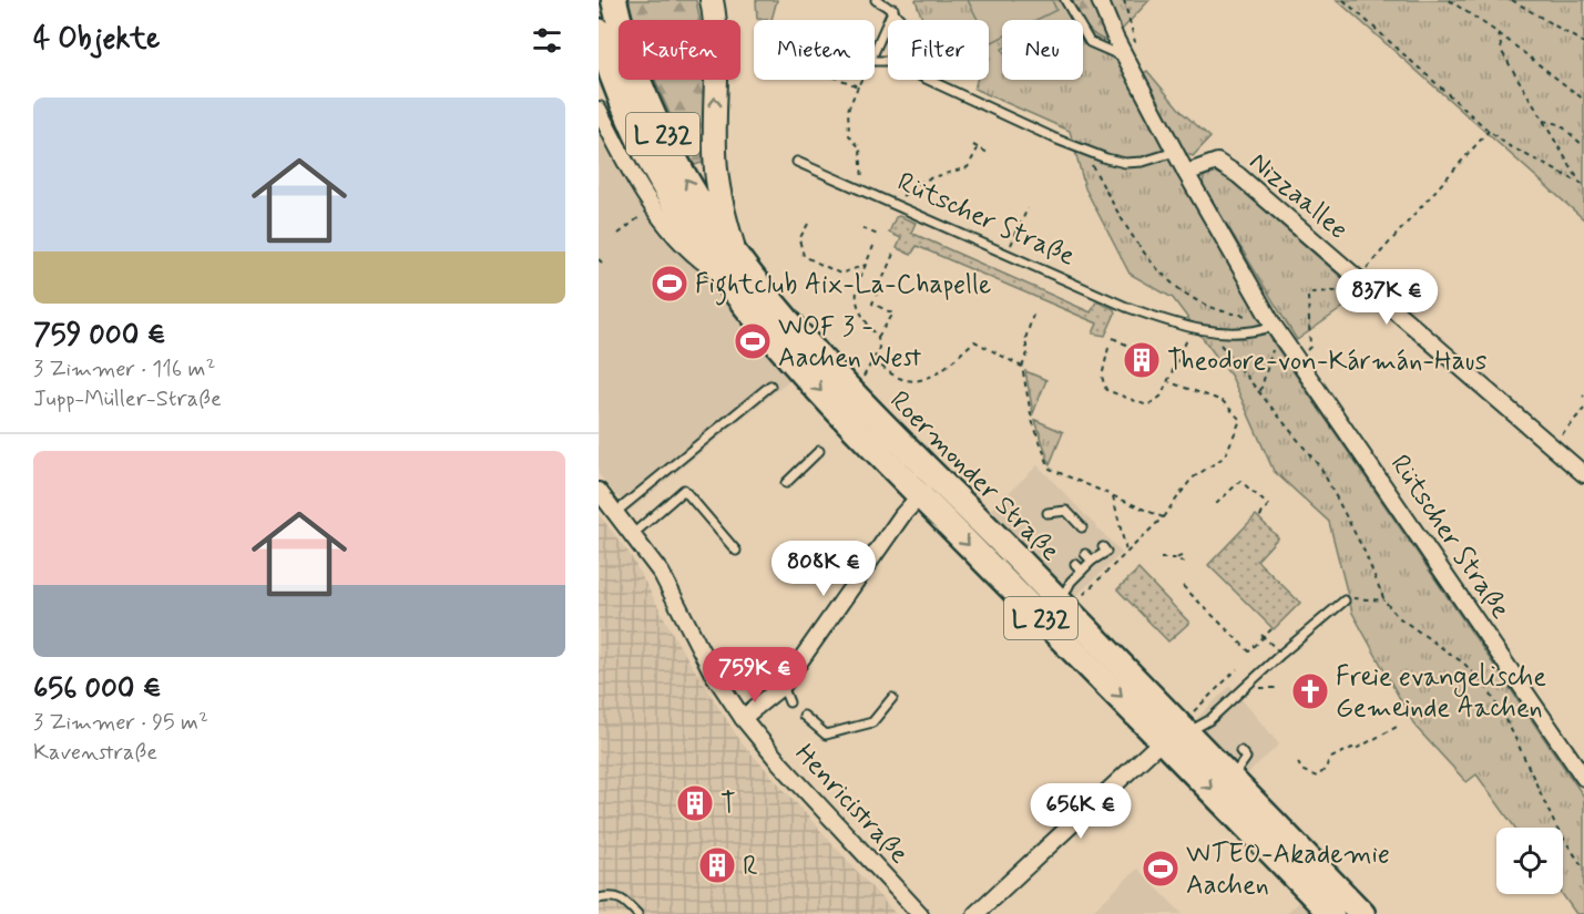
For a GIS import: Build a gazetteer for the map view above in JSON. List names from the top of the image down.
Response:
{
  "streets": {
    "main road": ["L 232", "Roermonder Straße"],
    "street": ["Nizzaallee", "Rütscher Straße", "Henricistraße"]
  },
  "crossings": [
    ["L 232", "Roermonder Straße"],
    ["Nizzaallee", "Rütscher Straße"]
  ],
  "places": {
    "sports": ["Fightclub Aix-La-Chapelle", "WOF 3 - Aachen West", "WTEO-Akademie Aachen"],
    "building": ["Theodore-von-Kármán-Haus", "T", "R"],
    "church": ["Freie evangelische Gemeinde Aachen"]
  },
  "page": {
    "heading": "4 Objekte",
    "chip": [
      "Kaufen",
      "Mieten",
      "Filter",
      "Neu"
    ],
    "list": [
      {
        "name": "759 000 €",
        "note": "3 Zimmer · 116 m² · Jupp-Müller-Straße"
      },
      {
        "name": "656 000 €",
        "note": "3 Zimmer · 95 m² · Kavenstraße"
      }
    ],
    "price": [
      "837K €",
      "808K €",
      "759K €",
      "656K €"
    ]
  }
}
